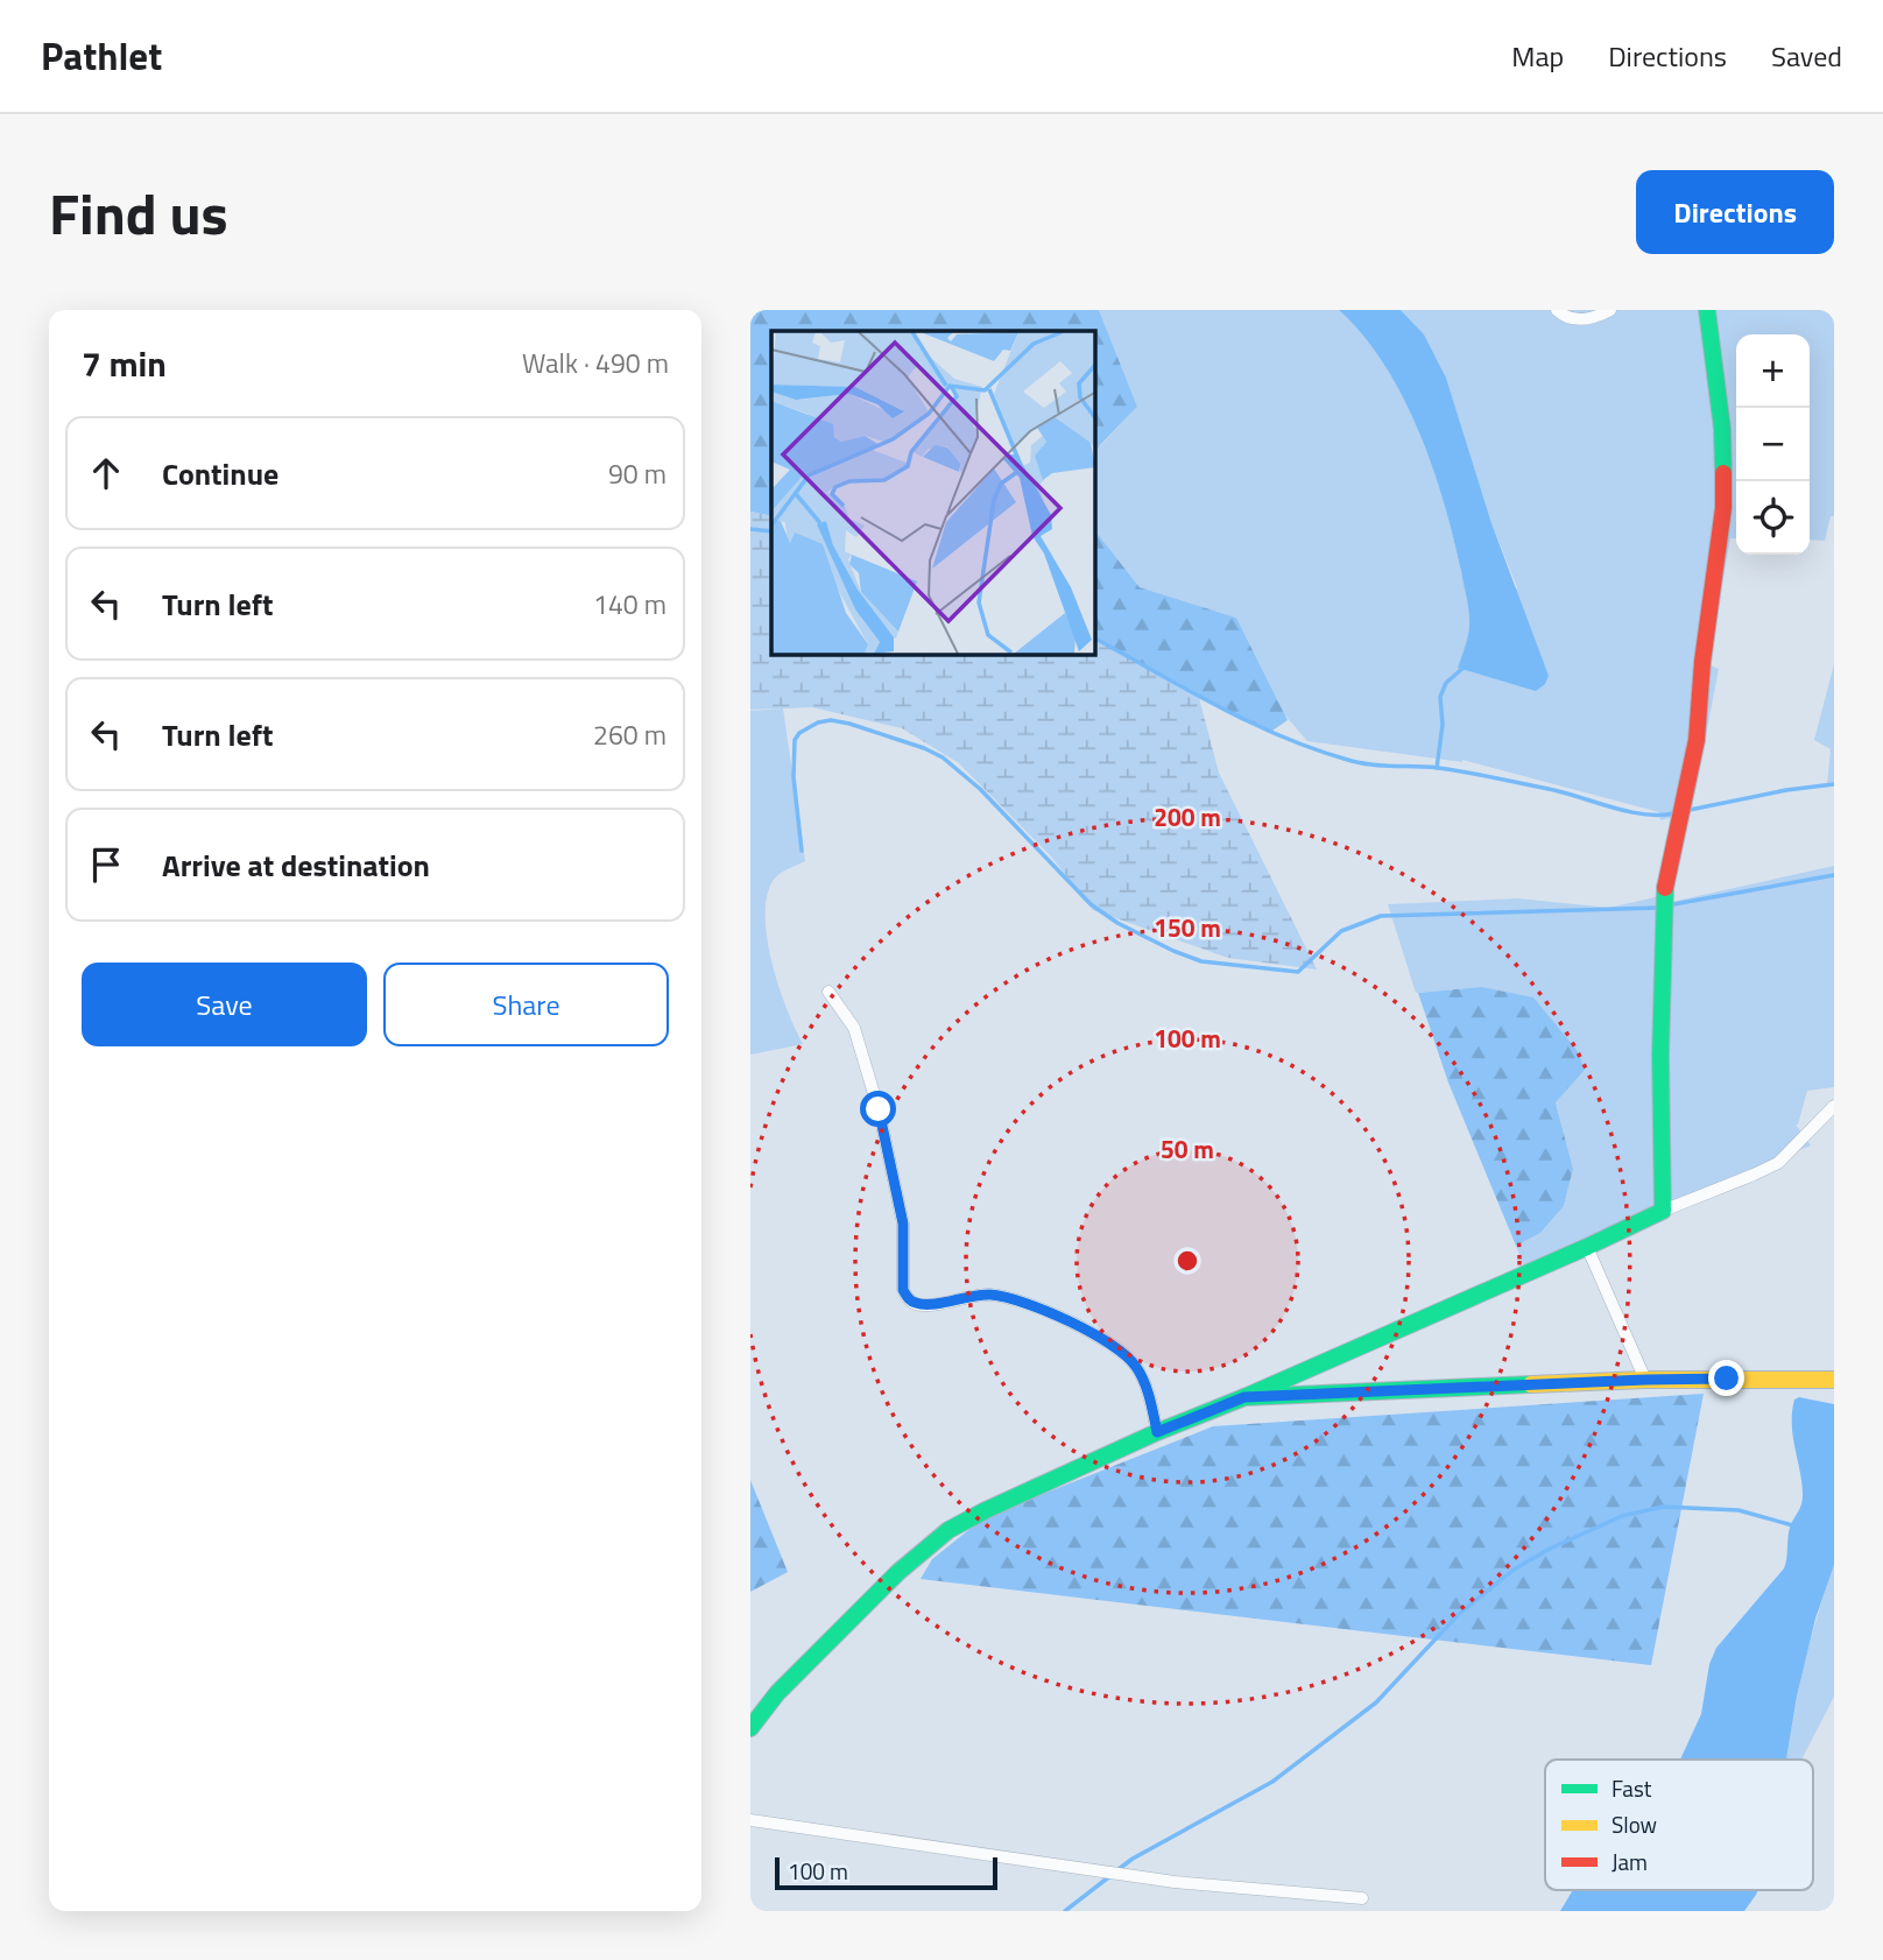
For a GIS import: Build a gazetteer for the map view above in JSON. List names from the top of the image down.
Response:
{
  "legend": ["Fast", "Slow", "Jam"],
  "scale_bar": "100 m",
  "page": {
    "header": "Pathlet",
    "nav": ["Map", "Directions", "Saved"],
    "title": "Find us",
    "buttons": [
      "Directions",
      ["Save", "Share"]
    ],
    "heading": ["7 min", "Walk · 490 m"],
    "map_buttons": ["+", "−"],
    "list": [
      ["Continue", "90 m"],
      ["Turn left", "140 m"],
      ["Turn left", "260 m"],
      "Arrive at destination"
    ],
    "scale": "100 m"
  },
  "rings": [
    "200 m",
    "150 m",
    "100 m",
    "50 m"
  ]
}
